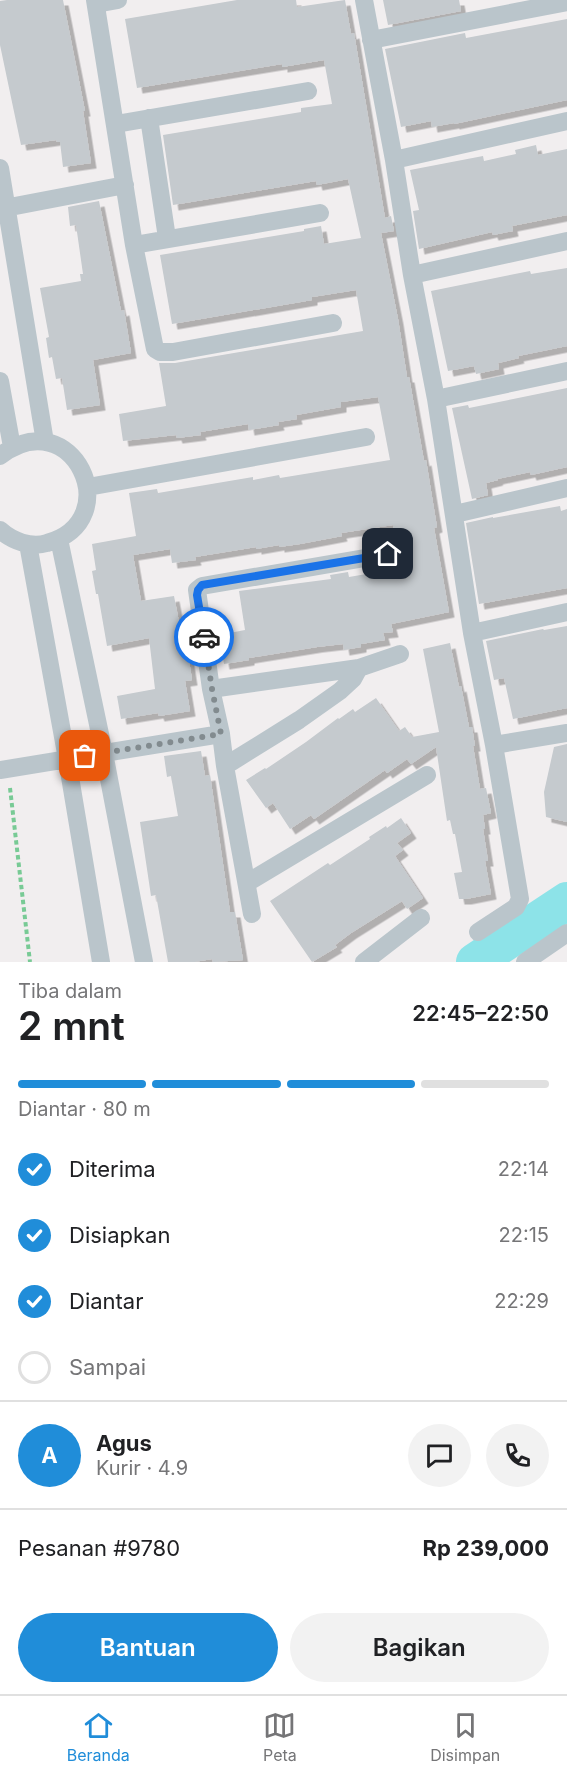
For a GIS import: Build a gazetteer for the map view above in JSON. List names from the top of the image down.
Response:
{
  "page": {
    "heading": ["2 mnt", "Tiba dalam", "22:45–22:50"],
    "panel": [
      "Agus",
      "Kurir · 4.9",
      "Pesanan #9780",
      "Rp 239,000"
    ],
    "bar": "Diantar · 80 m",
    "list": [
      ["Diterima", "22:14"],
      ["Disiapkan", "22:15"],
      ["Diantar", "22:29"],
      "Sampai"
    ],
    "round": "A",
    "buttons": ["Bantuan", "Bagikan"],
    "tabs": ["Beranda", "Peta", "Disimpan"]
  }
}
